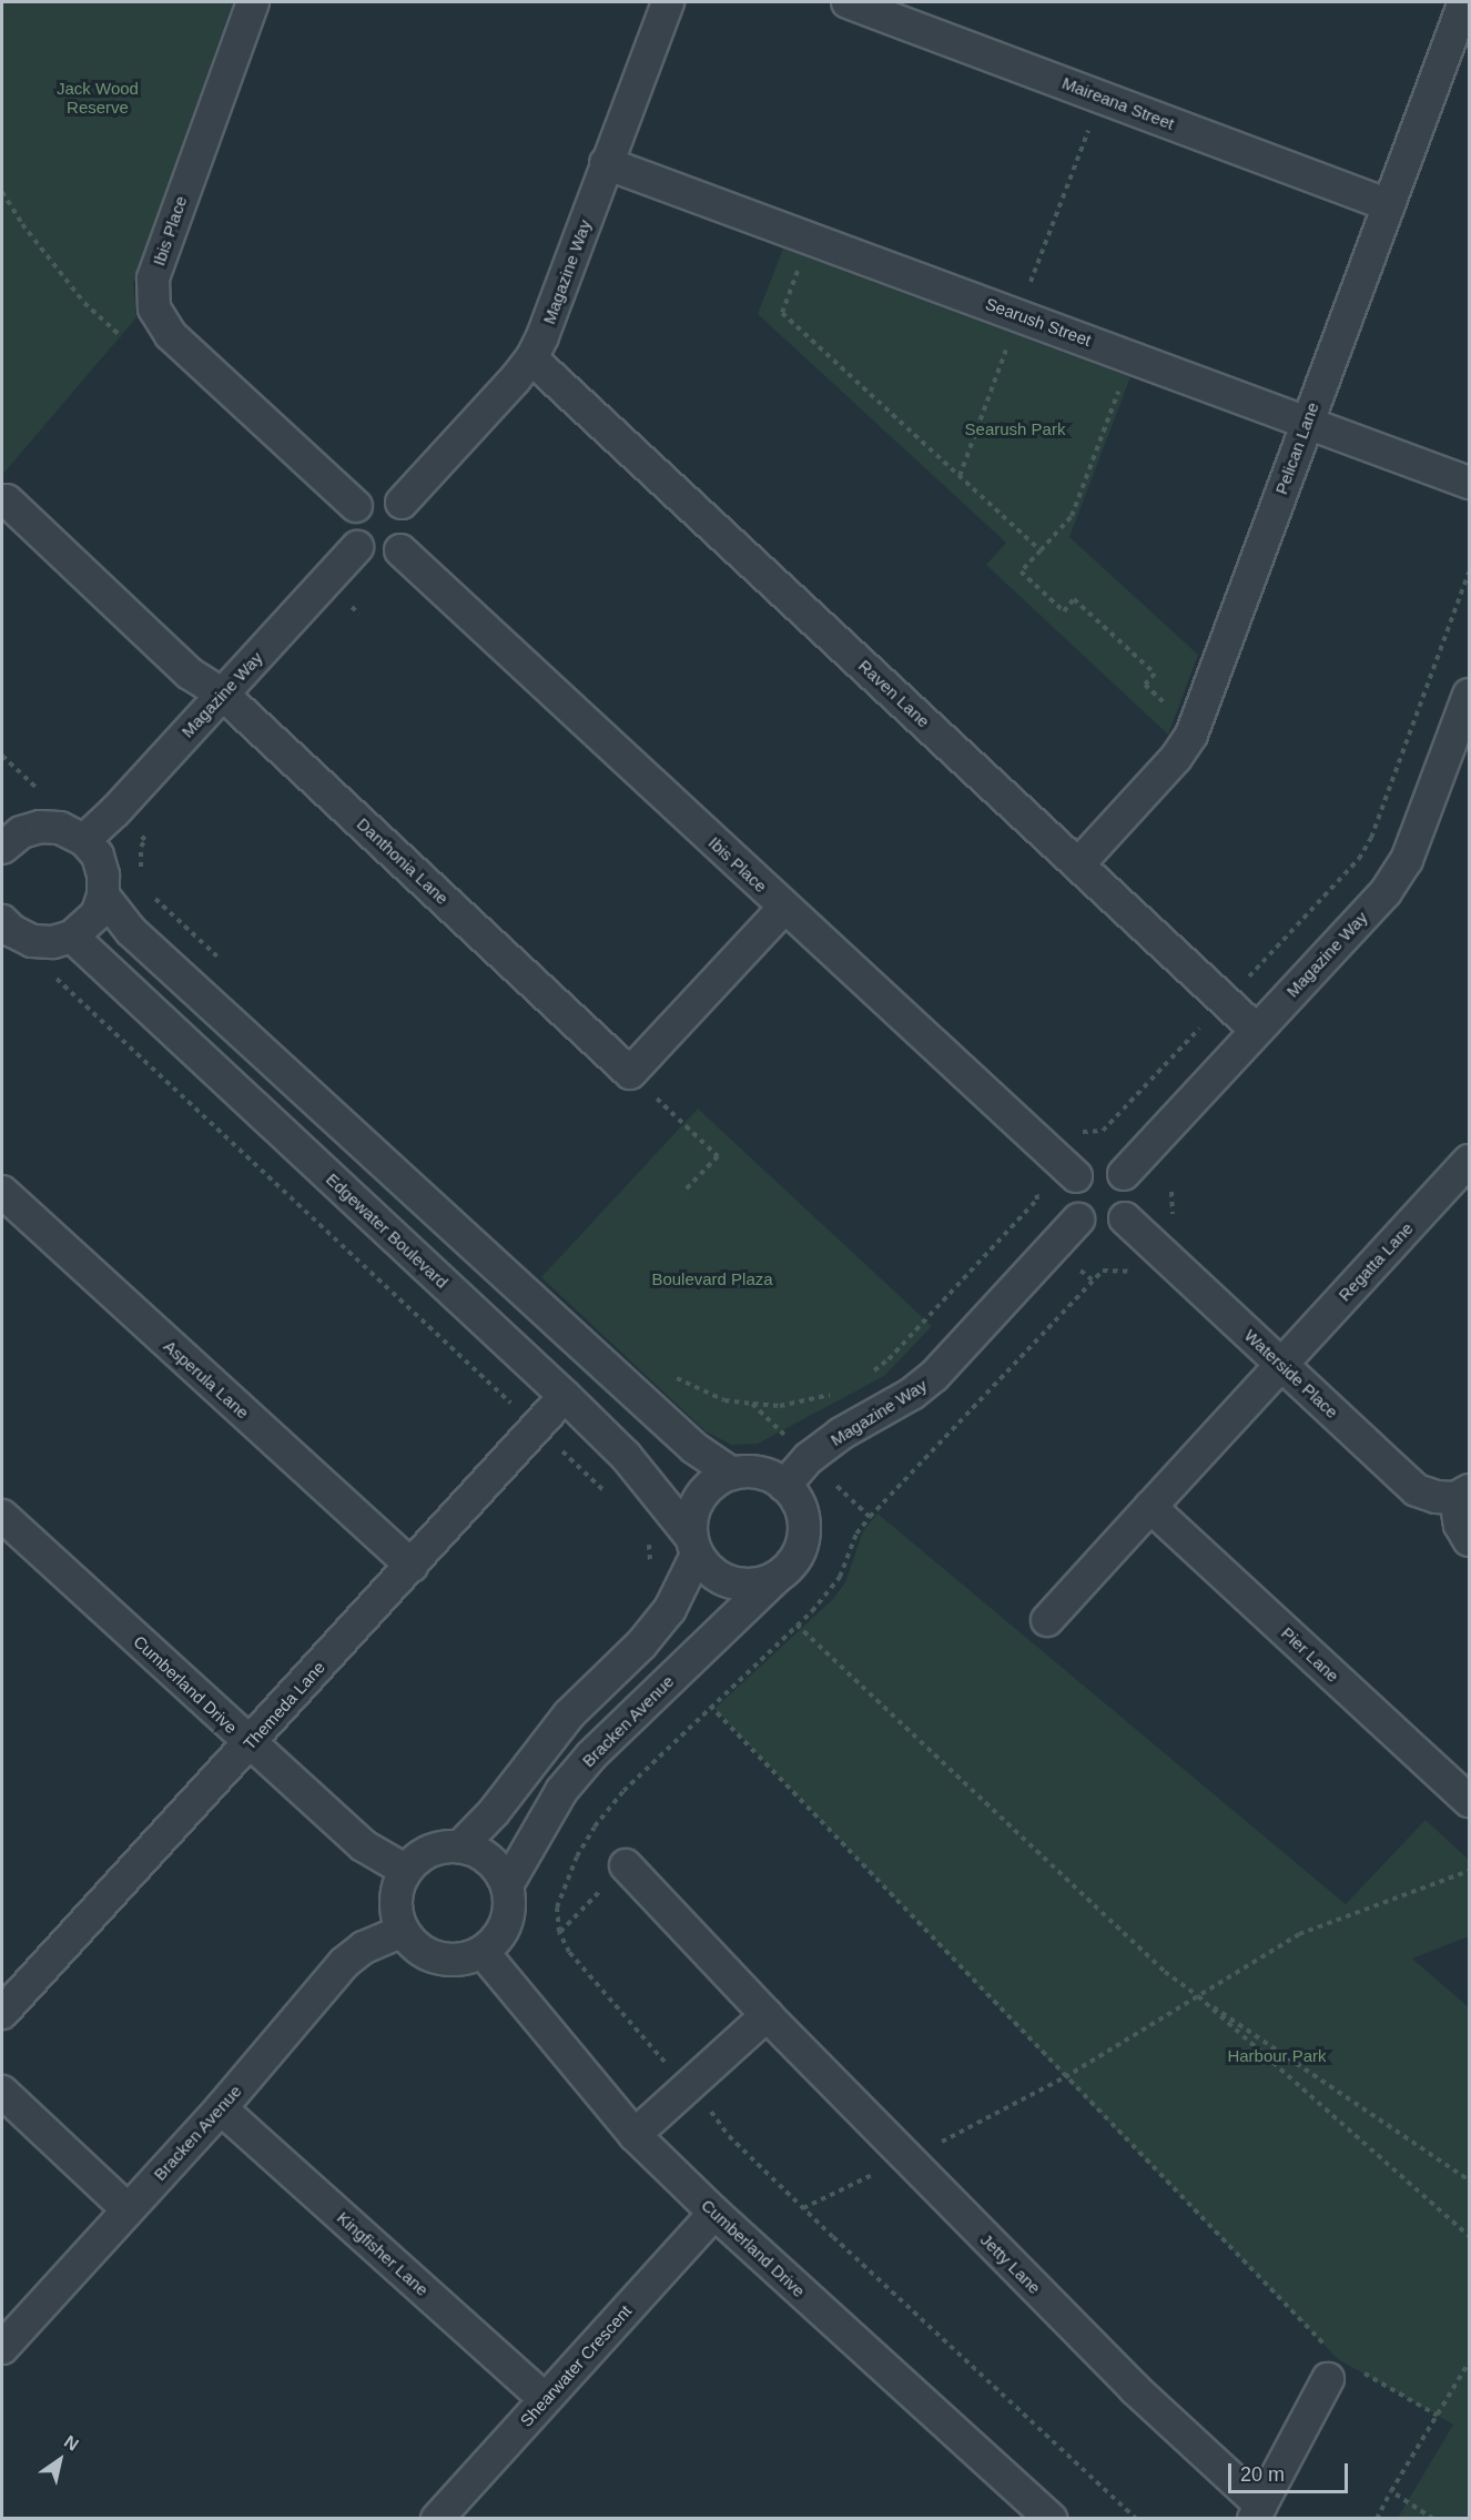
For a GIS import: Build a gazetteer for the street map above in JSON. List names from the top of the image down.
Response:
{
  "streets": {
    "street": [
      "Maireana Street",
      "Ibis Place",
      "Magazine Way",
      "Searush Street",
      "Pelican Lane",
      "Raven Lane",
      "Danthonia Lane",
      "Edgewater Boulevard",
      "Regatta Lane",
      "Waterside Place",
      "Asperula Lane",
      "Pier Lane",
      "Cumberland Drive",
      "Themeda Lane",
      "Bracken Avenue",
      "Kingfisher Lane",
      "Jetty Lane",
      "Shearwater Crescent"
    ]
  },
  "crossings": [
    ["Maireana Street", "Pelican Lane"],
    ["Ibis Place", "Magazine Way"],
    ["Ibis Place", "Waterside Place"],
    ["Magazine Way", "Searush Street"],
    ["Magazine Way", "Raven Lane"],
    ["Magazine Way", "Danthonia Lane"],
    ["Magazine Way", "Edgewater Boulevard"],
    ["Magazine Way", "Waterside Place"],
    ["Magazine Way", "Bracken Avenue"],
    ["Searush Street", "Pelican Lane"],
    ["Pelican Lane", "Raven Lane"],
    ["Edgewater Boulevard", "Themeda Lane"],
    ["Edgewater Boulevard", "Bracken Avenue"],
    ["Regatta Lane", "Waterside Place"],
    ["Asperula Lane", "Themeda Lane"],
    ["Cumberland Drive", "Themeda Lane"],
    ["Cumberland Drive", "Bracken Avenue"],
    ["Cumberland Drive", "Shearwater Crescent"],
    ["Bracken Avenue", "Kingfisher Lane"],
    ["Kingfisher Lane", "Shearwater Crescent"]
  ],
  "parks": [
    "Jack Wood Reserve",
    "Searush Park",
    "Boulevard Plaza",
    "Harbour Park"
  ],
  "scale_bar": "20 m",
  "north": "top right"
}
